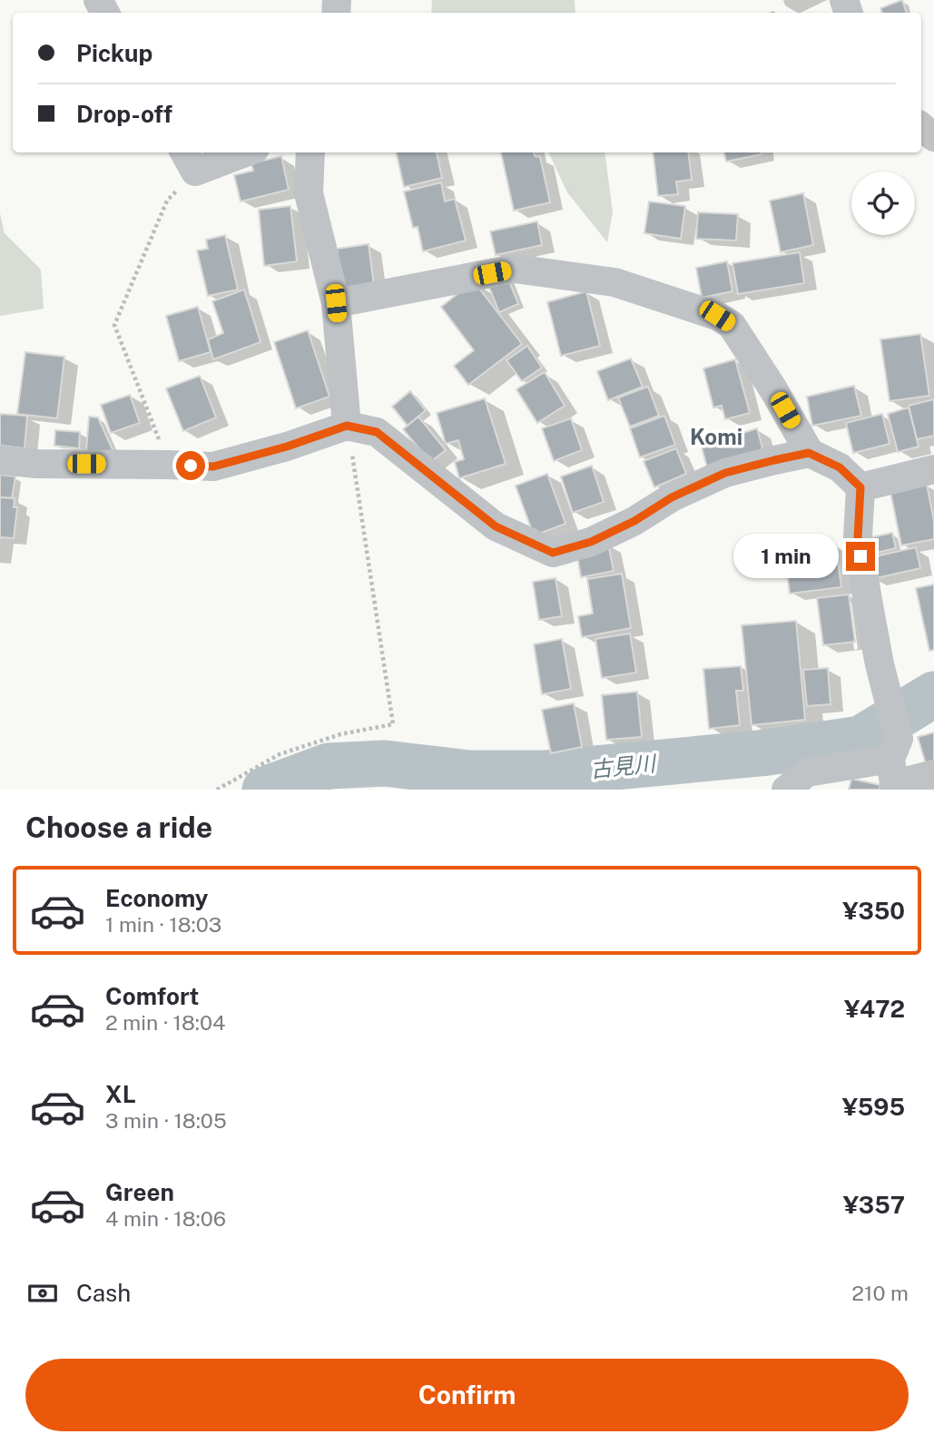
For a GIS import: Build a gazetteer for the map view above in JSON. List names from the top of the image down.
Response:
{
  "districts": ["Komi"],
  "water": ["古見川"],
  "page": {
    "banner": ["Pickup", "Drop-off"],
    "bubble": "1 min",
    "heading": "Choose a ride",
    "list": [
      {
        "name": "Economy",
        "note": "1 min · 18:03",
        "value": "¥350"
      },
      {
        "name": "Comfort",
        "note": "2 min · 18:04",
        "value": "¥472"
      },
      {
        "name": "XL",
        "note": "3 min · 18:05",
        "value": "¥595"
      },
      {
        "name": "Green",
        "note": "4 min · 18:06",
        "value": "¥357"
      }
    ],
    "pay": ["Cash", "210 m"],
    "buttons": "Confirm"
  }
}
